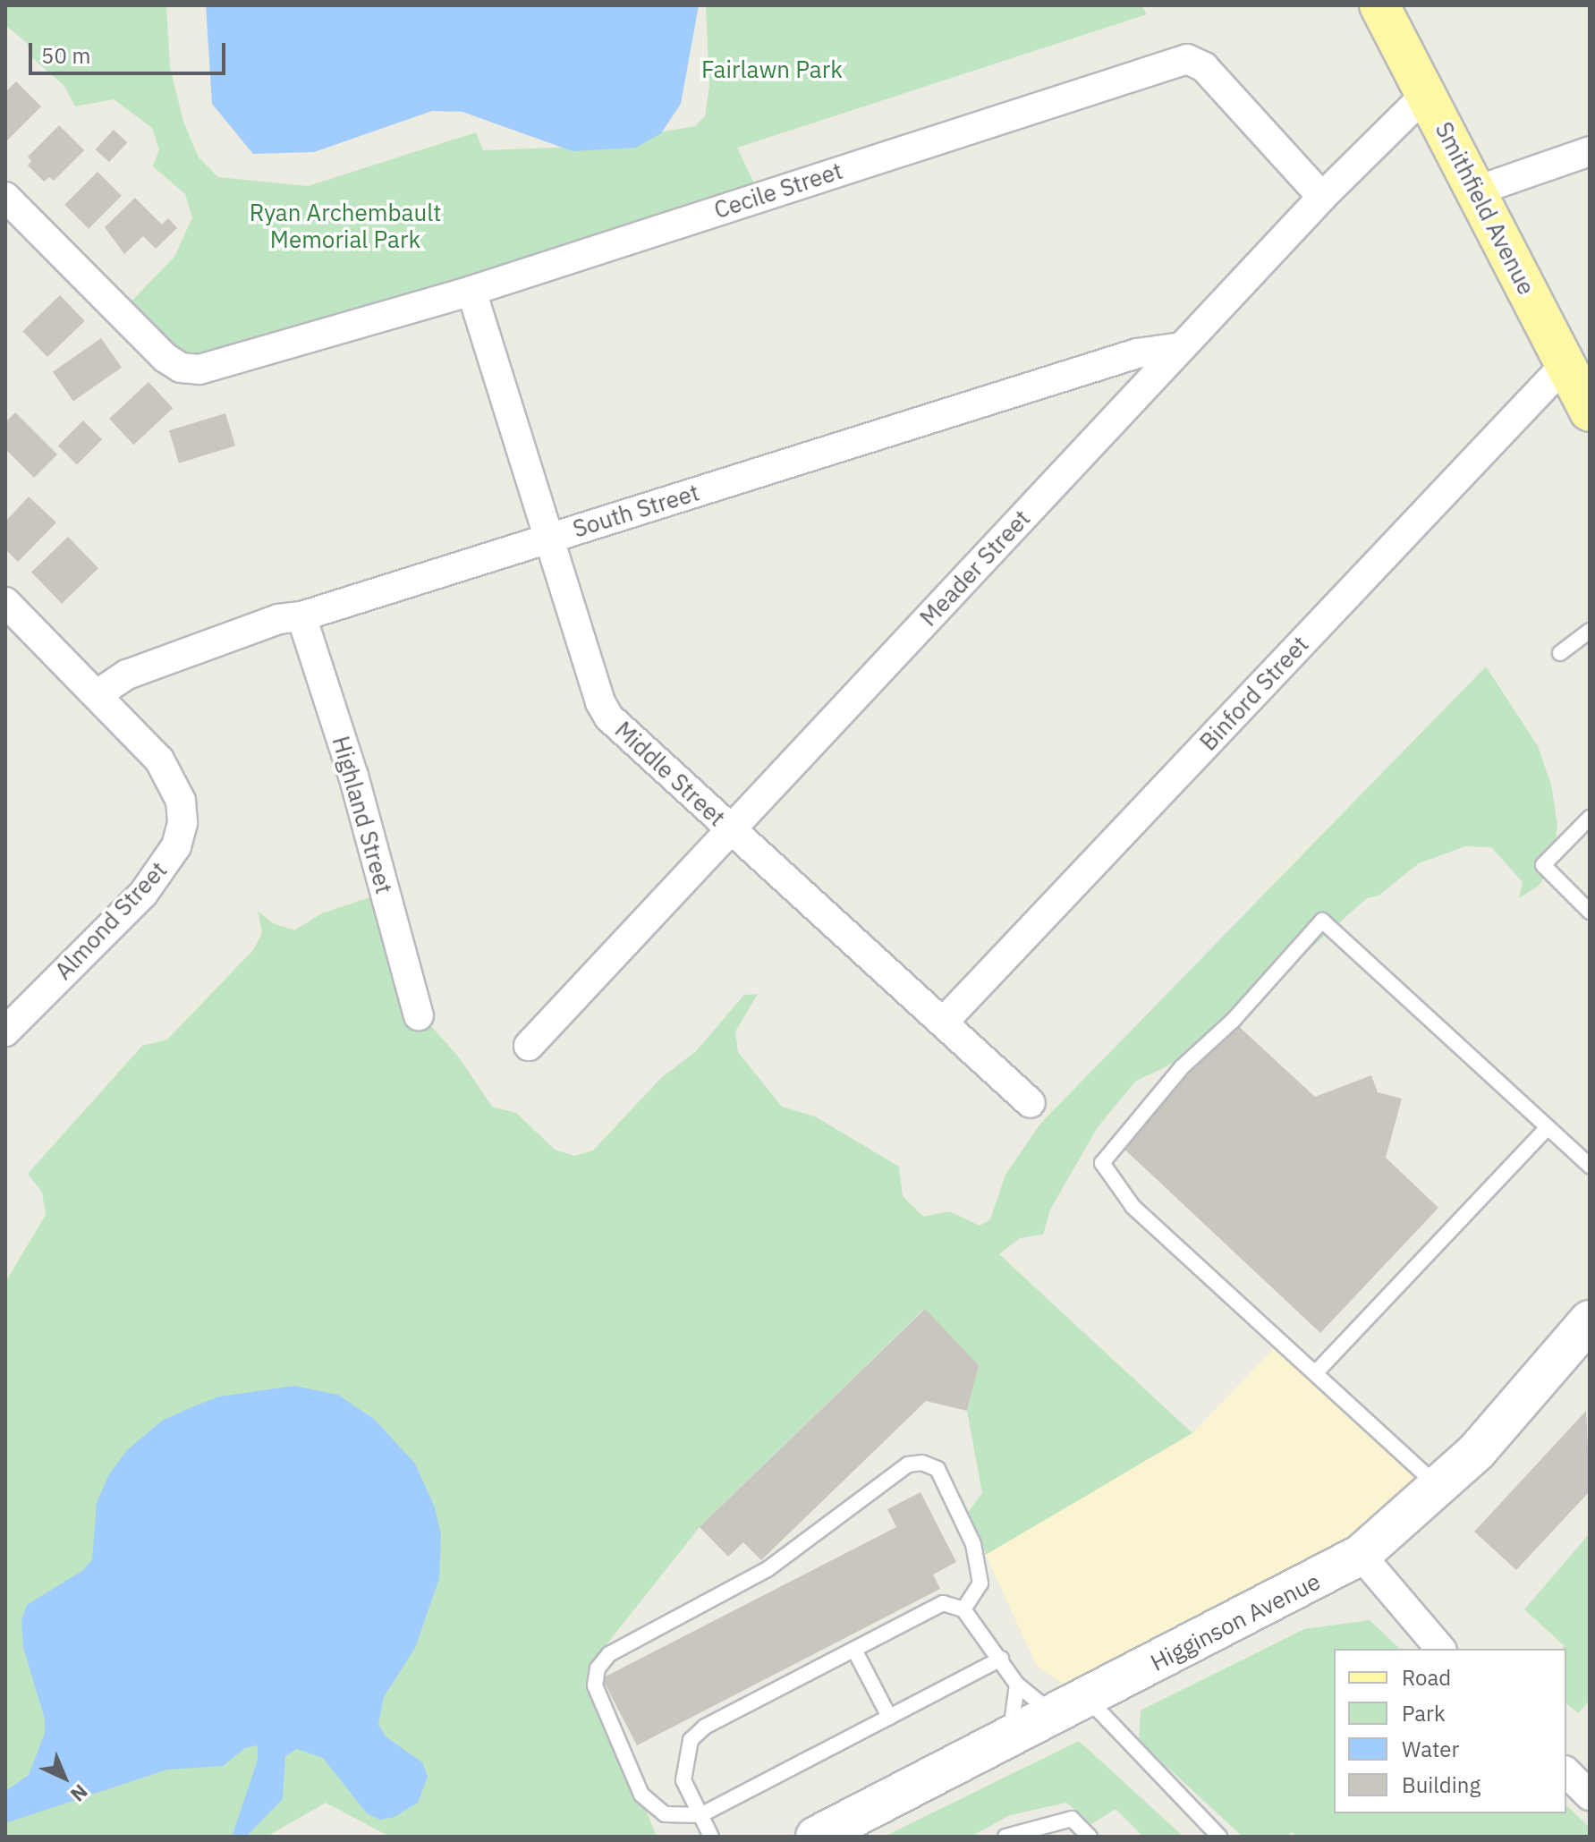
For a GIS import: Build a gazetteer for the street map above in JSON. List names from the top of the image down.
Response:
{
  "streets": {
    "main road": ["Smithfield Avenue"],
    "street": [
      "Cecile Street",
      "South Street",
      "Meader Street",
      "Binford Street",
      "Middle Street",
      "Highland Street",
      "Almond Street",
      "Higginson Avenue"
    ]
  },
  "crossings": [
    ["Cecile Street", "Meader Street"],
    ["Cecile Street", "Middle Street"],
    ["Smithfield Avenue", "Meader Street"],
    ["Smithfield Avenue", "Binford Street"],
    ["South Street", "Meader Street"],
    ["South Street", "Middle Street"],
    ["South Street", "Highland Street"],
    ["South Street", "Almond Street"],
    ["Meader Street", "Middle Street"],
    ["Binford Street", "Middle Street"]
  ],
  "parks": ["Fairlawn Park", "Ryan Archembault Memorial Park"],
  "legend": [
    "Road",
    "Park",
    "Water",
    "Building"
  ],
  "scale_bar": "50 m",
  "north": "bottom right"
}
